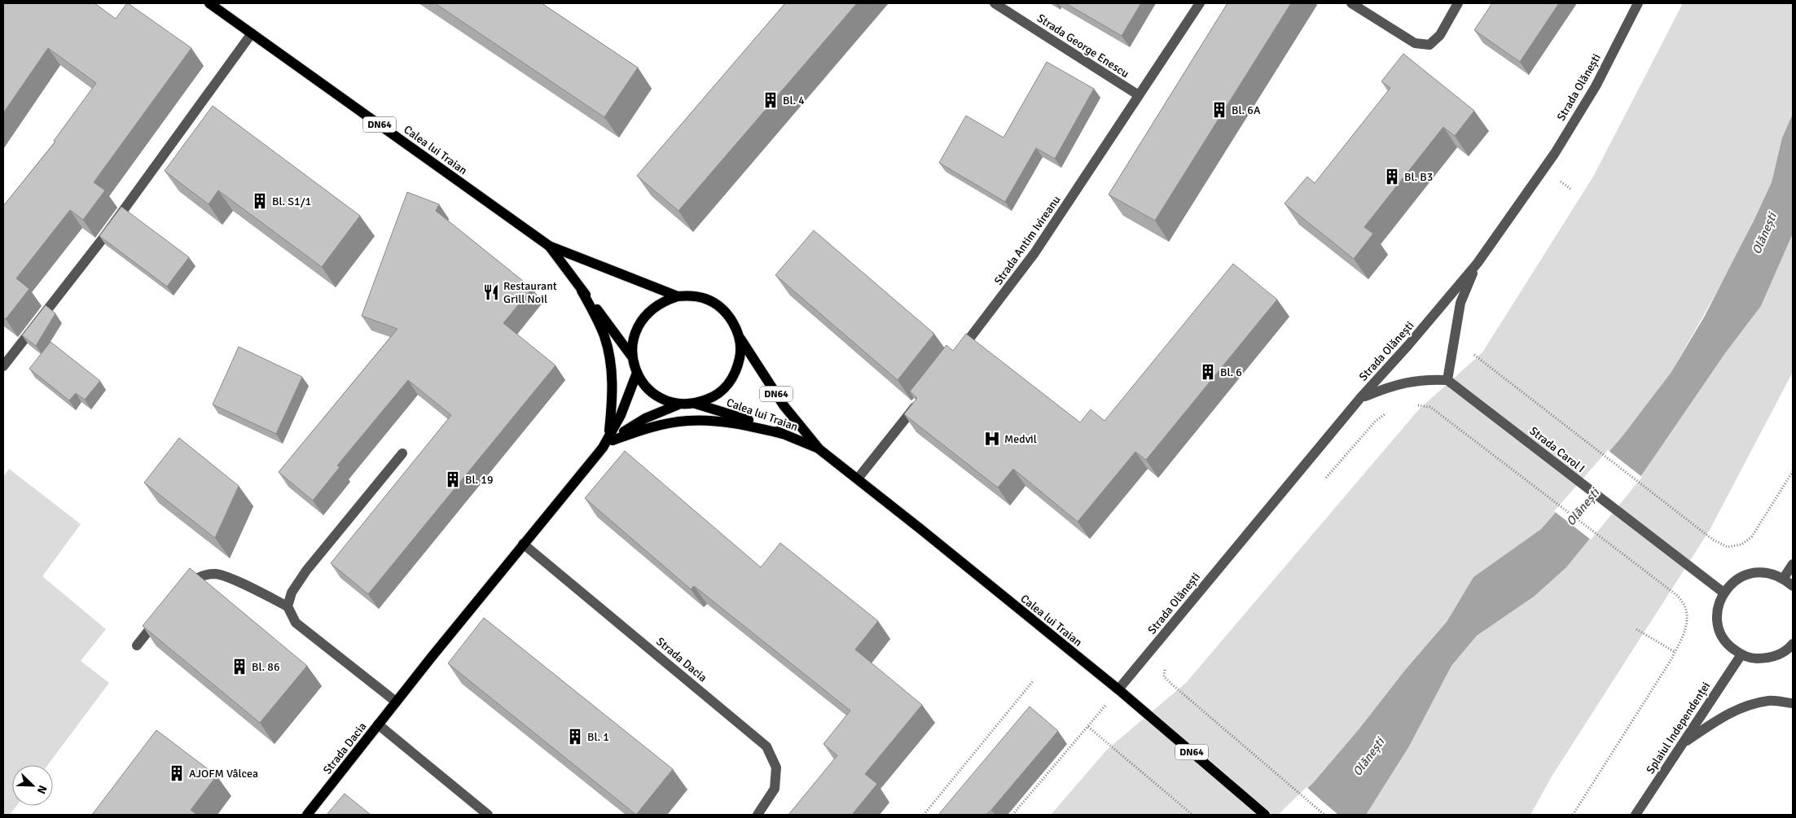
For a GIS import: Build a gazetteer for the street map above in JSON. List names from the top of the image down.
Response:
{
  "streets": {
    "main road": ["DN64", "Calea lui Traian", "Strada Dacia"],
    "street": [
      "Strada George Enescu",
      "Strada Olănești",
      "Strada Antim Ivireanu",
      "Strada Carol I",
      "Splaiul Independenței"
    ]
  },
  "crossings": [
    ["Strada George Enescu", "Strada Antim Ivireanu"],
    ["Strada Olănești", "Calea lui Traian"],
    ["Calea lui Traian", "Strada Dacia"]
  ],
  "water": ["Olănești"],
  "places": {
    "building": [
      "Bl. 4",
      "Bl. 6A",
      "Bl. B3",
      "Bl. S1/1",
      "Bl. 6",
      "Bl. 19",
      "Bl. 86",
      "Bl. 1",
      "AJOFM Vâlcea"
    ],
    "restaurant": ["Restaurant Grill Noil"],
    "hospital": ["Medvil"]
  },
  "north": "bottom right"
}
